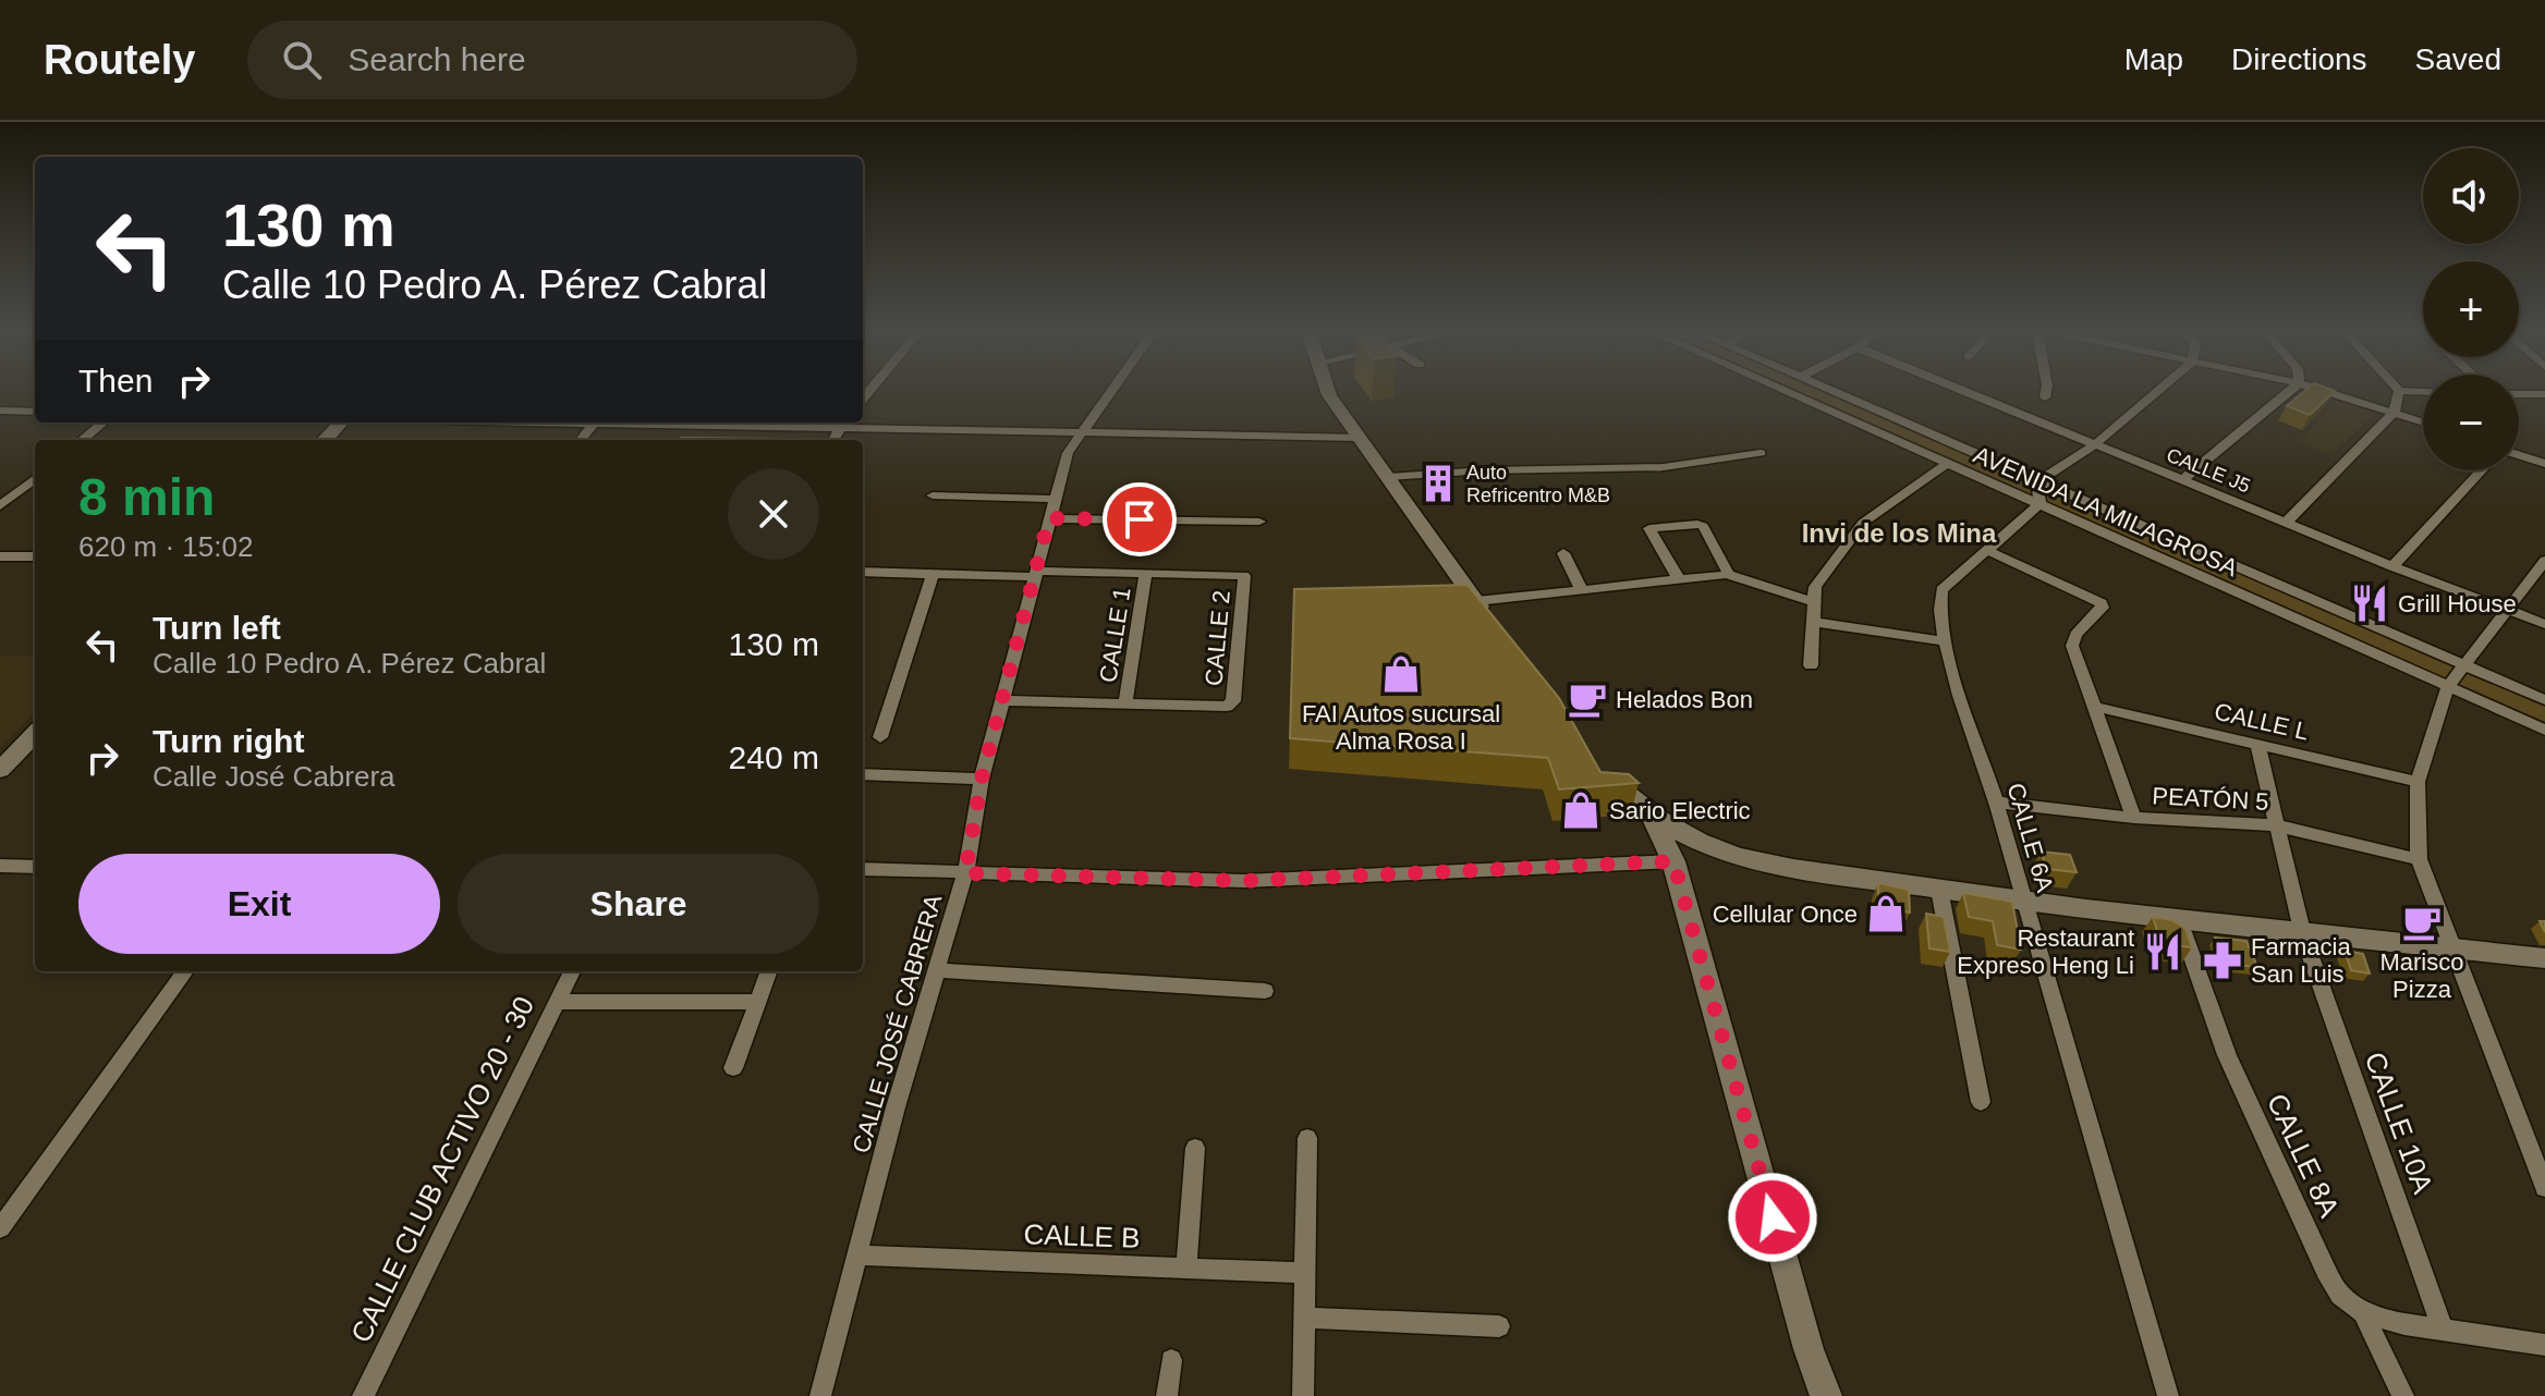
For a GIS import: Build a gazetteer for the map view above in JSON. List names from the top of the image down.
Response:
{
  "streets": {
    "street": [
      "CALLE J5",
      "AVENIDA LA MILAGROSA",
      "CALLE 1",
      "CALLE 2",
      "CALLE L",
      "PEATÓN 5",
      "CALLE 6A",
      "CALLE JOSÉ CABRERA",
      "CALLE 10A",
      "CALLE 8A",
      "CALLE CLUB ACTIVO 20 - 30",
      "CALLE B"
    ]
  },
  "crossings": [
    ["AVENIDA LA MILAGROSA", "CALLE 6A"],
    ["CALLE 1", "CALLE 2"],
    ["CALLE L", "CALLE 10A"],
    ["PEATÓN 5", "CALLE 6A"],
    ["PEATÓN 5", "CALLE 10A"],
    ["CALLE JOSÉ CABRERA", "CALLE B"]
  ],
  "districts": ["Invi de los Mina"],
  "places": {
    "building": ["Auto Refricentro M&B"],
    "restaurant": ["Grill House", "Restaurant Expreso Heng Li"],
    "shop": ["FAI Autos sucursal Alma Rosa I", "Sario Electric", "Cellular Once"],
    "cafe": ["Helados Bon", "Marisco Pizza"],
    "pharmacy": ["Farmacia San Luis"]
  },
  "page": {
    "header": "Routely",
    "search": "Search here",
    "nav": ["Map", "Directions", "Saved"],
    "map_buttons": ["+", "−"],
    "turn": ["130 m", "Calle 10 Pedro A. Pérez Cabral"],
    "then": "Then",
    "heading": ["8 min", "620 m · 15:02"],
    "list": [
      {
        "name": "Turn left",
        "note": "Calle 10 Pedro A. Pérez Cabral",
        "value": "130 m"
      },
      {
        "name": "Turn right",
        "note": "Calle José Cabrera",
        "value": "240 m"
      }
    ],
    "buttons": ["Exit", "Share"]
  }
}
